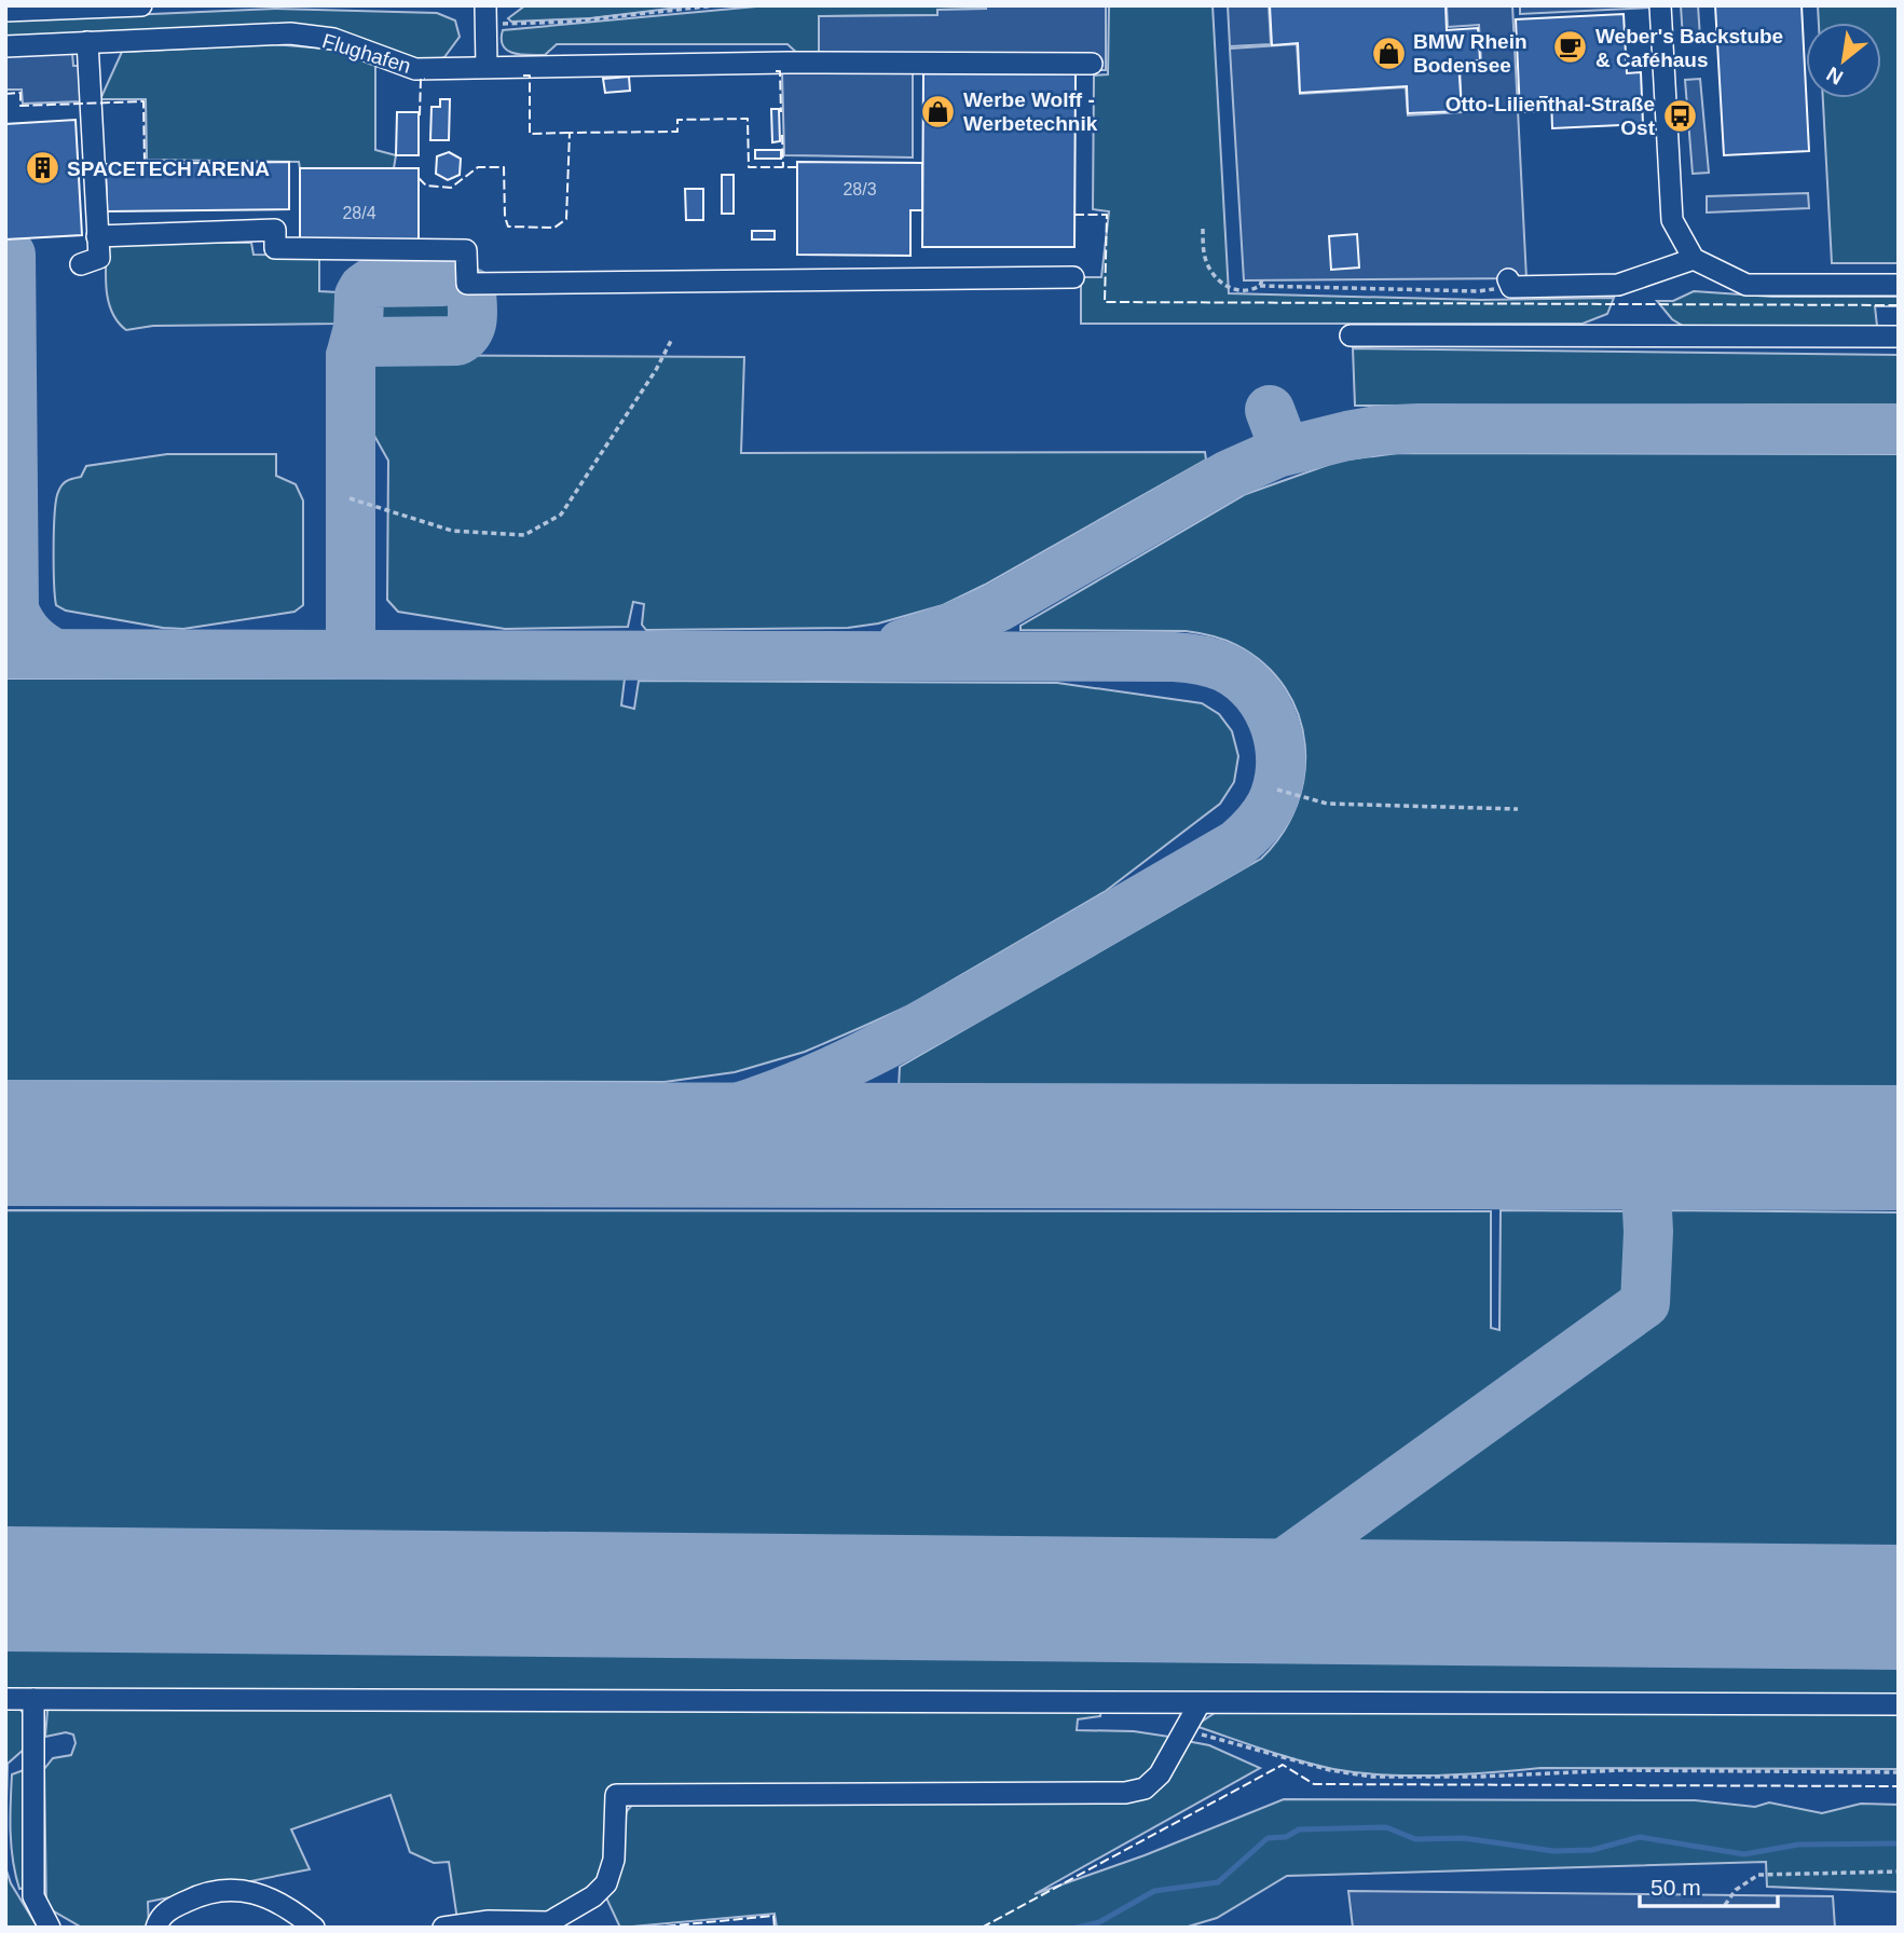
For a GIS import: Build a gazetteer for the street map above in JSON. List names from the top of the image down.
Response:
{
  "streets": {
    "street": ["Flughafen"]
  },
  "places": {
    "cafe": ["Weber's Backstube & Caféhaus"],
    "shop": ["BMW Rhein Bodensee", "Werbe Wolff - Werbetechnik"],
    "bus stop": ["Otto-Lilienthal-Straße Ost"],
    "building": ["SPACETECH ARENA"]
  },
  "house_numbers": ["28/3", "28/4"],
  "scale_bar": "50 m",
  "north": "bottom left"
}
